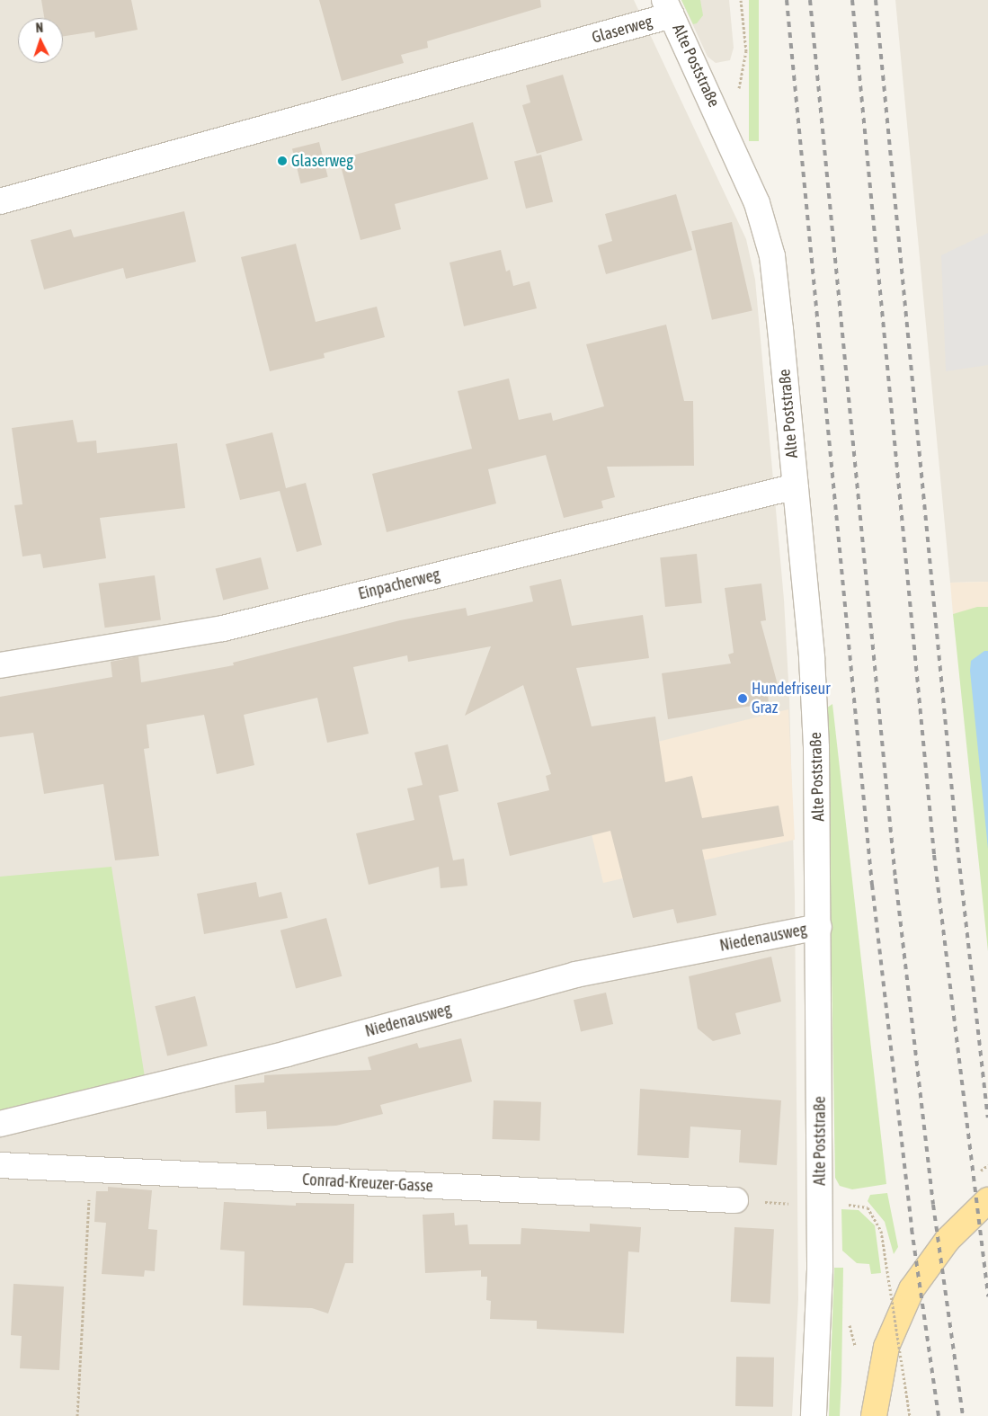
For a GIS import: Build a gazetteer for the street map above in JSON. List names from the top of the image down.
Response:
{
  "streets": {
    "street": [
      "Glaserweg",
      "Alte Poststraße",
      "Einpacherweg",
      "Niedenausweg",
      "Conrad-Kreuzer-Gasse"
    ]
  },
  "crossings": [
    ["Glaserweg", "Alte Poststraße"],
    ["Alte Poststraße", "Einpacherweg"],
    ["Alte Poststraße", "Niedenausweg"]
  ],
  "places": ["Glaserweg", "Hundefriseur Graz"],
  "north": "top"
}
